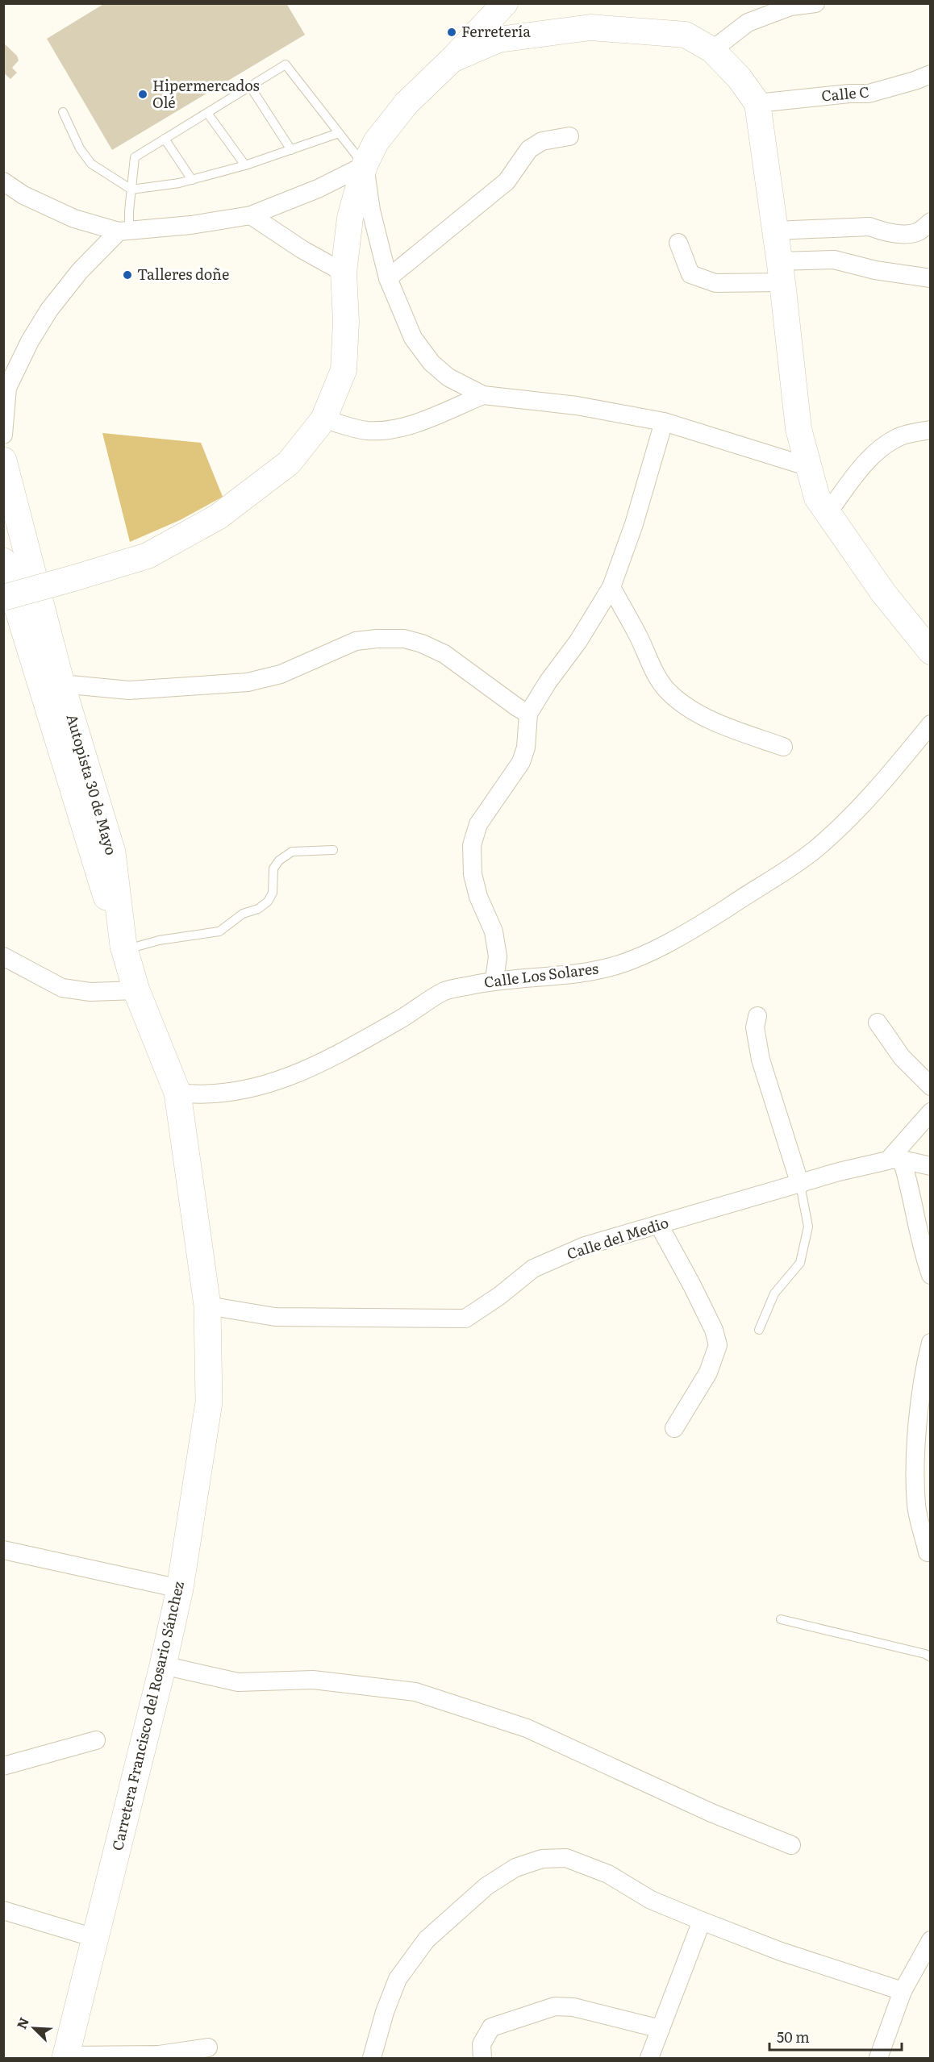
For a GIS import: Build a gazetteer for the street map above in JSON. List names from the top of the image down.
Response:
{
  "streets": {
    "main road": ["Autopista 30 de Mayo", "Carretera Francisco del Rosario Sánchez"],
    "street": ["Calle C", "Calle Los Solares", "Calle del Medio"]
  },
  "crossings": [
    ["Autopista 30 de Mayo", "Carretera Francisco del Rosario Sánchez"],
    ["Calle Los Solares", "Carretera Francisco del Rosario Sánchez"],
    ["Calle del Medio", "Carretera Francisco del Rosario Sánchez"]
  ],
  "places": ["Ferretería", "Hipermercados Olé", "Talleres doñe"],
  "scale_bar": "50 m",
  "north": "top left"
}
